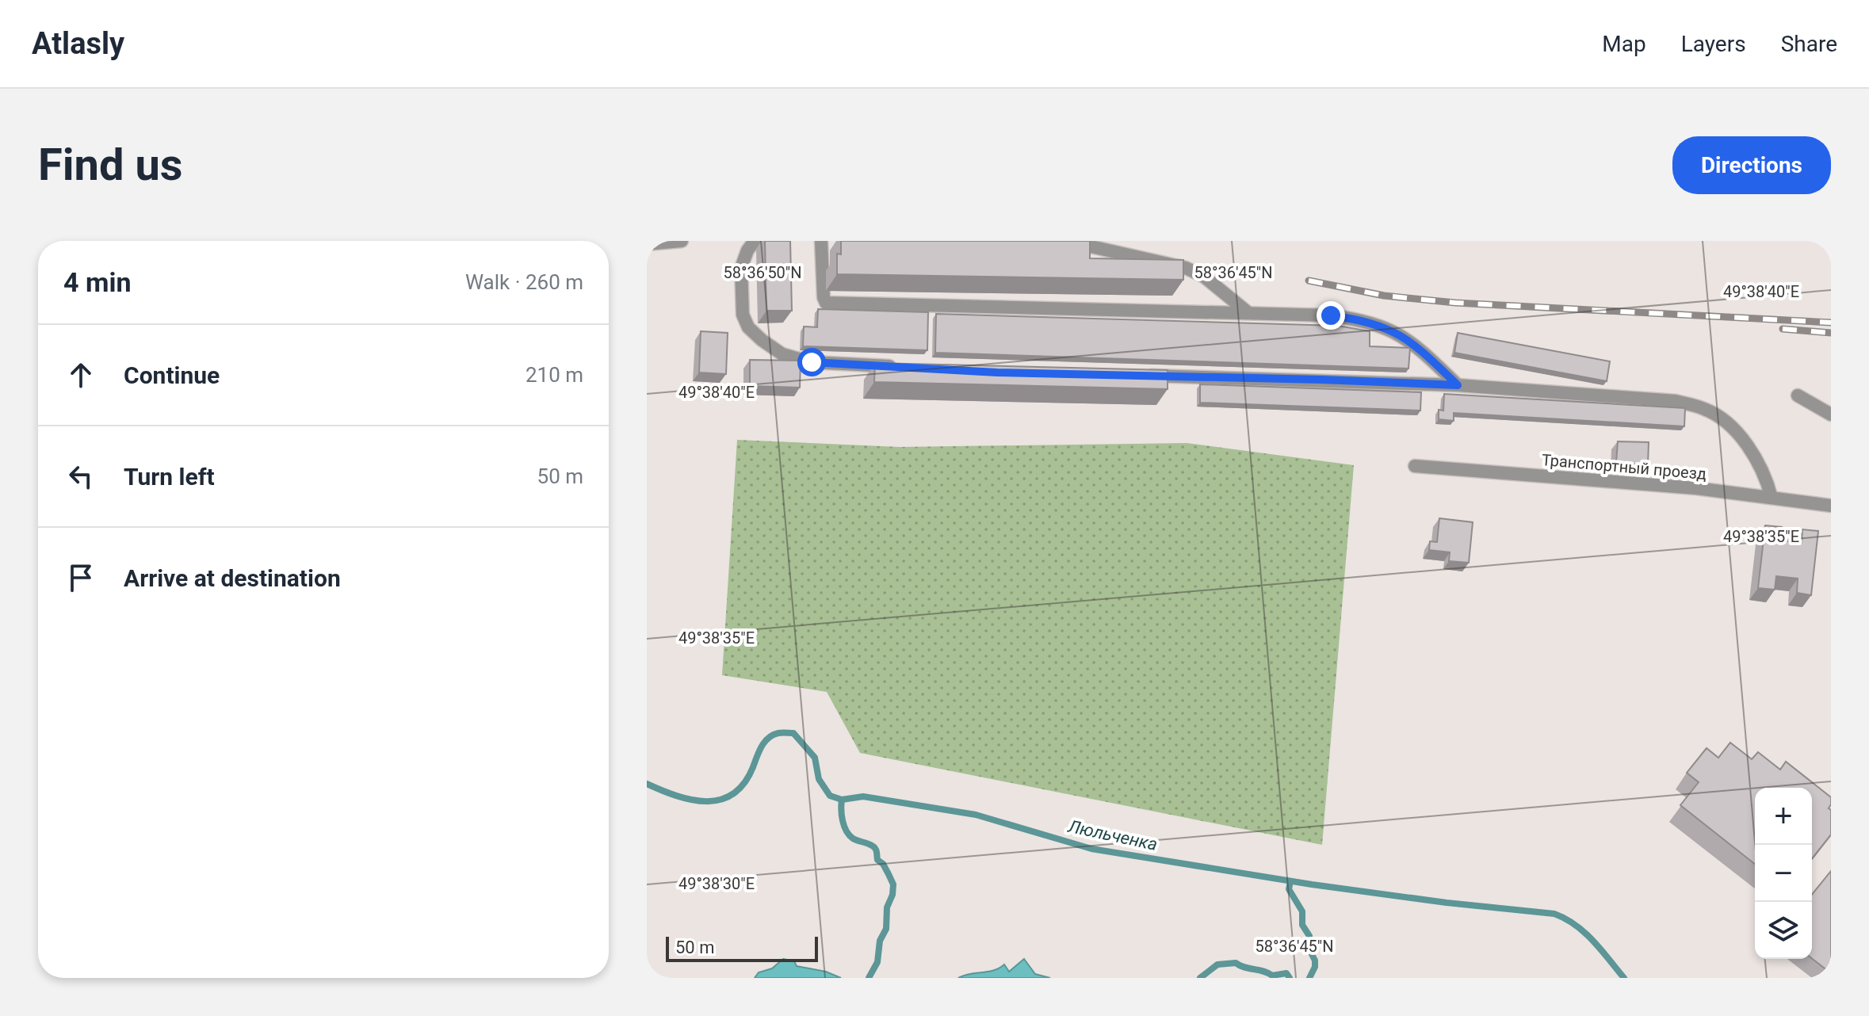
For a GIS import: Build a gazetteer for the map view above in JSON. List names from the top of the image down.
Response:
{
  "streets": {
    "street": ["Транспортный проезд"]
  },
  "water": ["Люльченка"],
  "scale_bar": "50 m",
  "page": {
    "header": "Atlasly",
    "nav": ["Map", "Layers", "Share"],
    "buttons": "Directions",
    "title": "Find us",
    "heading": ["4 min", "Walk · 260 m"],
    "list": [
      ["Continue", "210 m"],
      ["Turn left", "50 m"],
      "Arrive at destination"
    ],
    "map_buttons": ["+", "−"],
    "scale": "50 m"
  },
  "coordinates": [
    "58°36'50\"N",
    "58°36'45\"N",
    "49°38'40\"E",
    "49°38'35\"E",
    "49°38'30\"E"
  ]
}
